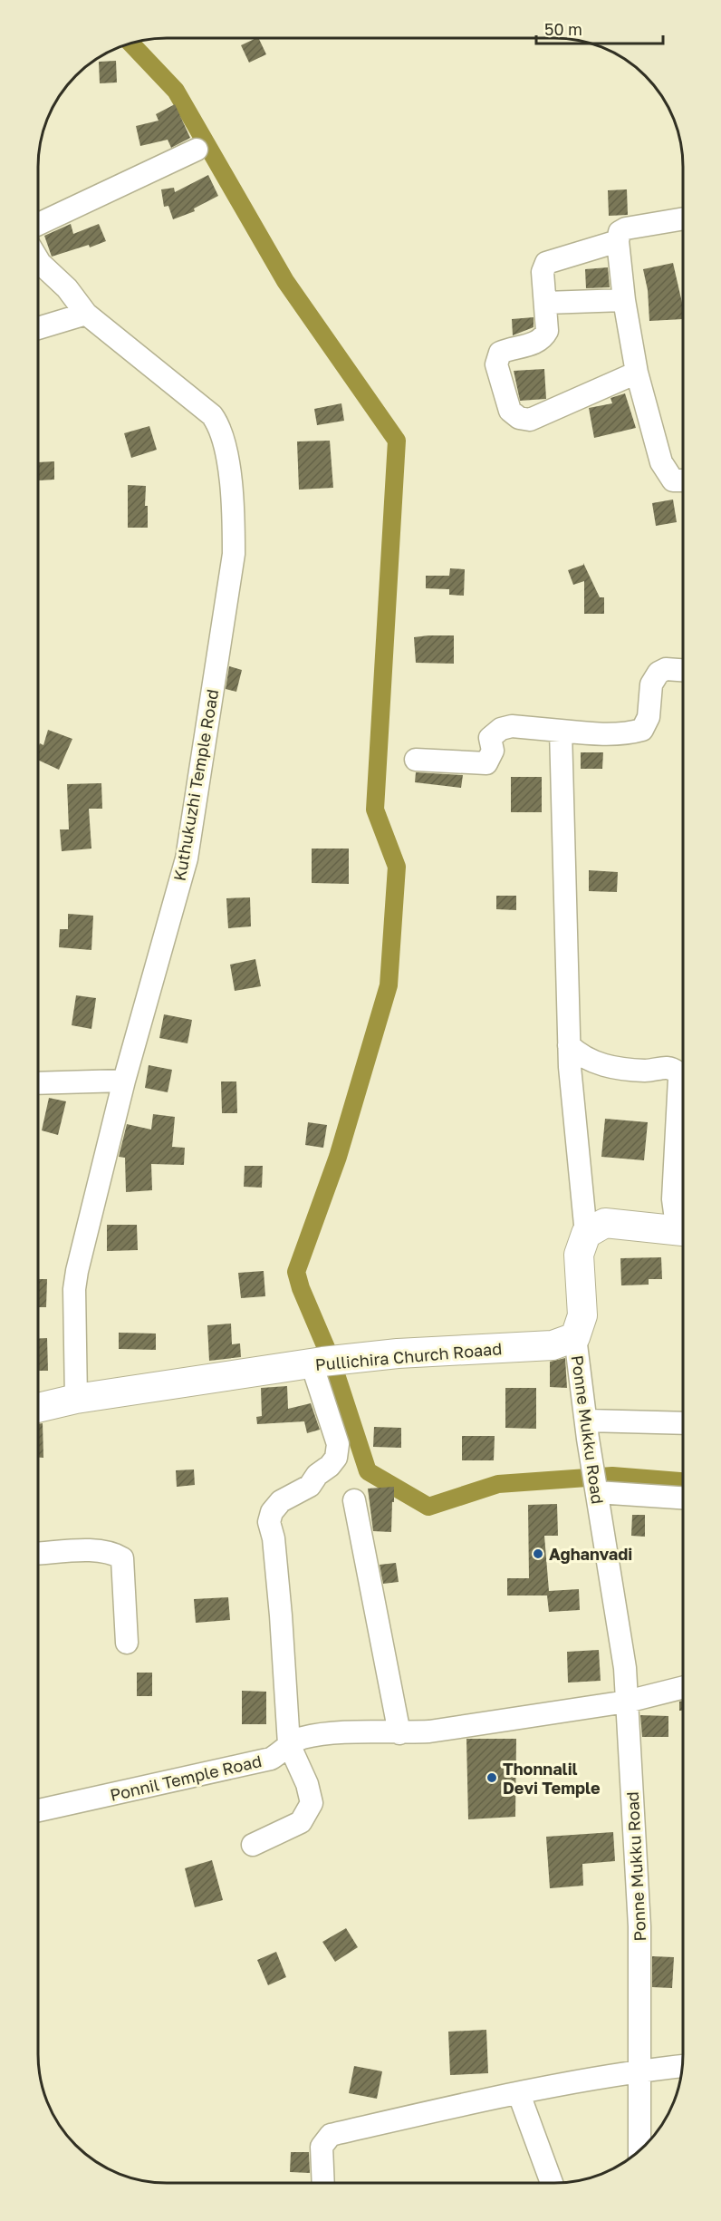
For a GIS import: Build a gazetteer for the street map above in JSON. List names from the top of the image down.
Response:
{
  "streets": {
    "main road": ["Pullichira Church Roaad"],
    "street": ["Kuthukuzhi Temple Road", "Ponne Mukku Road", "Ponnil Temple Road"]
  },
  "crossings": [
    ["Kuthukuzhi Temple Road", "Pullichira Church Roaad"],
    ["Pullichira Church Roaad", "Ponne Mukku Road"],
    ["Ponne Mukku Road", "Ponnil Temple Road"]
  ],
  "places": ["Aghanvadi", "Thonnalil Devi Temple"],
  "scale_bar": "50 m"
}
